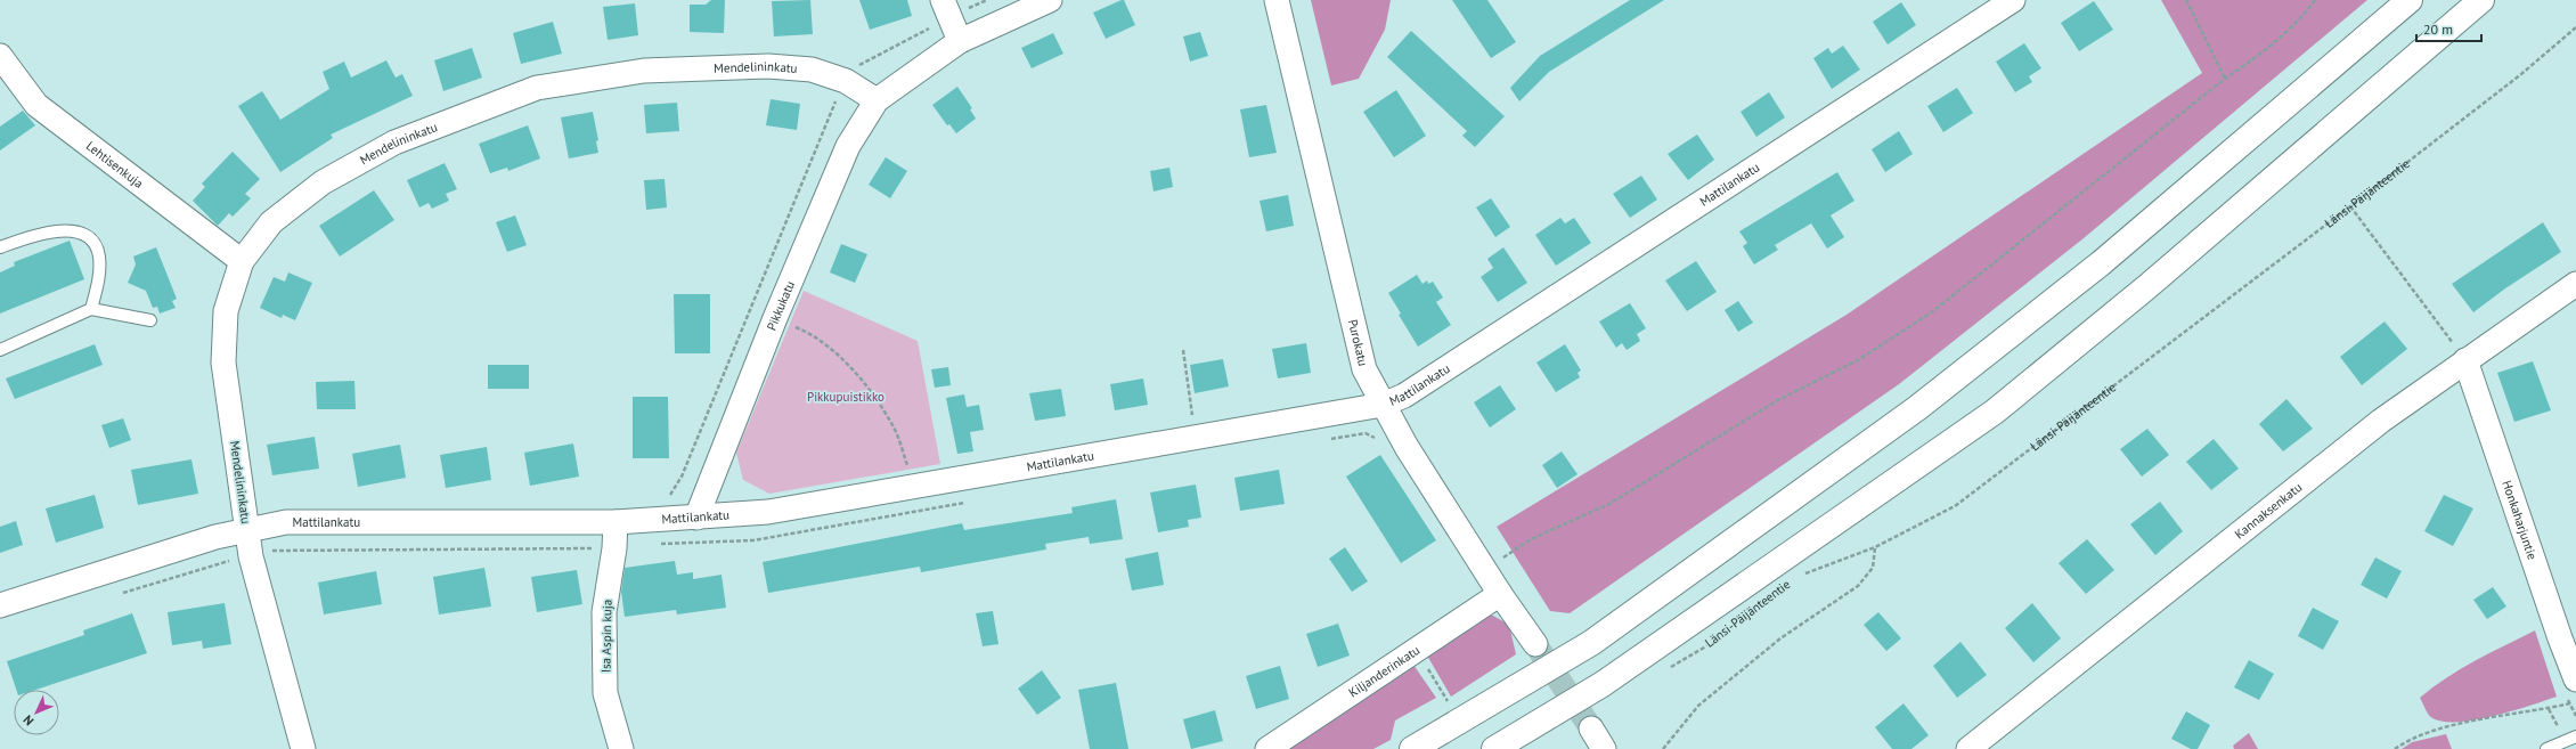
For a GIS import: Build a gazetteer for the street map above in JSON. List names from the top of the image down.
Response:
{
  "streets": {
    "main road": ["Länsi-Päijänteentie"],
    "street": [
      "Mendelininkatu",
      "Lehtisenkuja",
      "Mattilankatu",
      "Pikkukatu",
      "Purokatu",
      "Kannaksenkatu",
      "Honkaharjuntie",
      "Isa Aspin kuja",
      "Kiljanderinkatu"
    ]
  },
  "crossings": [
    ["Mendelininkatu", "Lehtisenkuja"],
    ["Mendelininkatu", "Mattilankatu"],
    ["Mendelininkatu", "Pikkukatu"],
    ["Mattilankatu", "Pikkukatu"],
    ["Mattilankatu", "Purokatu"],
    ["Mattilankatu", "Isa Aspin kuja"],
    ["Purokatu", "Kiljanderinkatu"],
    ["Kannaksenkatu", "Honkaharjuntie"]
  ],
  "parks": ["Pikkupuistikko"],
  "scale_bar": "20 m",
  "north": "bottom left"
}
